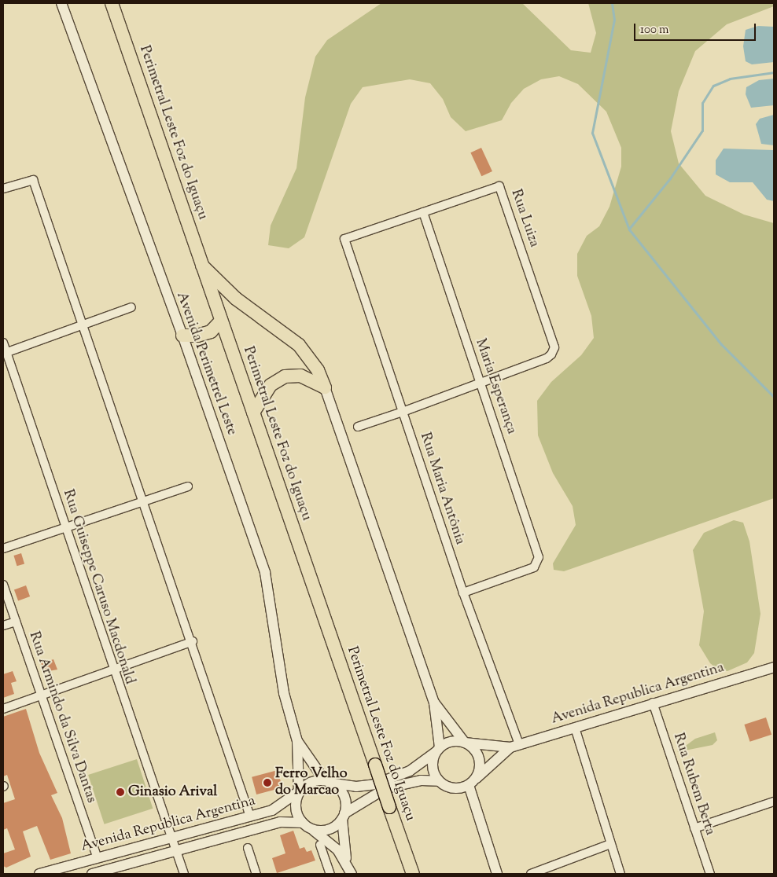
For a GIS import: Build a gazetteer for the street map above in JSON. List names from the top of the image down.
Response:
{
  "streets": {
    "highway": ["Perimetral Leste Foz do Iguaçu"],
    "street": [
      "Rua Luiza",
      "Avenida Perimetrel Leste",
      "Maria Esperança",
      "Rua Maria Antônia",
      "Rua Guiseppe Caruso Macdonald",
      "Avenida Republica Argentina",
      "Rua Armindo da Silva Dantas",
      "Rua Rubem Berta"
    ]
  },
  "crossings": [
    ["Rua Luiza", "Maria Esperança"],
    ["Rua Luiza", "Rua Maria Antônia"],
    ["Avenida Perimetrel Leste", "Avenida Republica Argentina"],
    ["Maria Esperança", "Rua Maria Antônia"],
    ["Rua Maria Antônia", "Avenida Republica Argentina"],
    ["Rua Guiseppe Caruso Macdonald", "Avenida Republica Argentina"],
    ["Avenida Republica Argentina", "Rua Armindo da Silva Dantas"],
    ["Avenida Republica Argentina", "Rua Rubem Berta"]
  ],
  "places": ["Ferro Velho do Marcao", "Ginasio Arival"],
  "scale_bar": "100 m"
}
